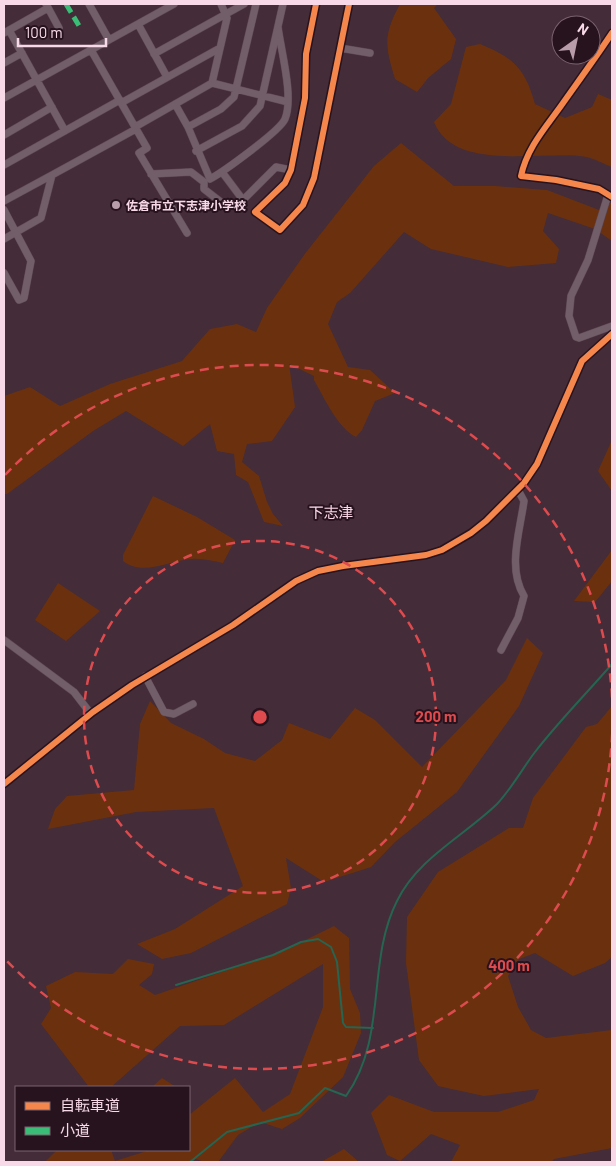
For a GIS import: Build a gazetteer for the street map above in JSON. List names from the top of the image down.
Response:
{
  "districts": ["下志津"],
  "places": ["佐倉市立下志津小学校"],
  "legend": ["自転車道", "小道"],
  "scale_bar": "100 m",
  "north": "top right",
  "rings": ["200 m", "400 m"]
}
